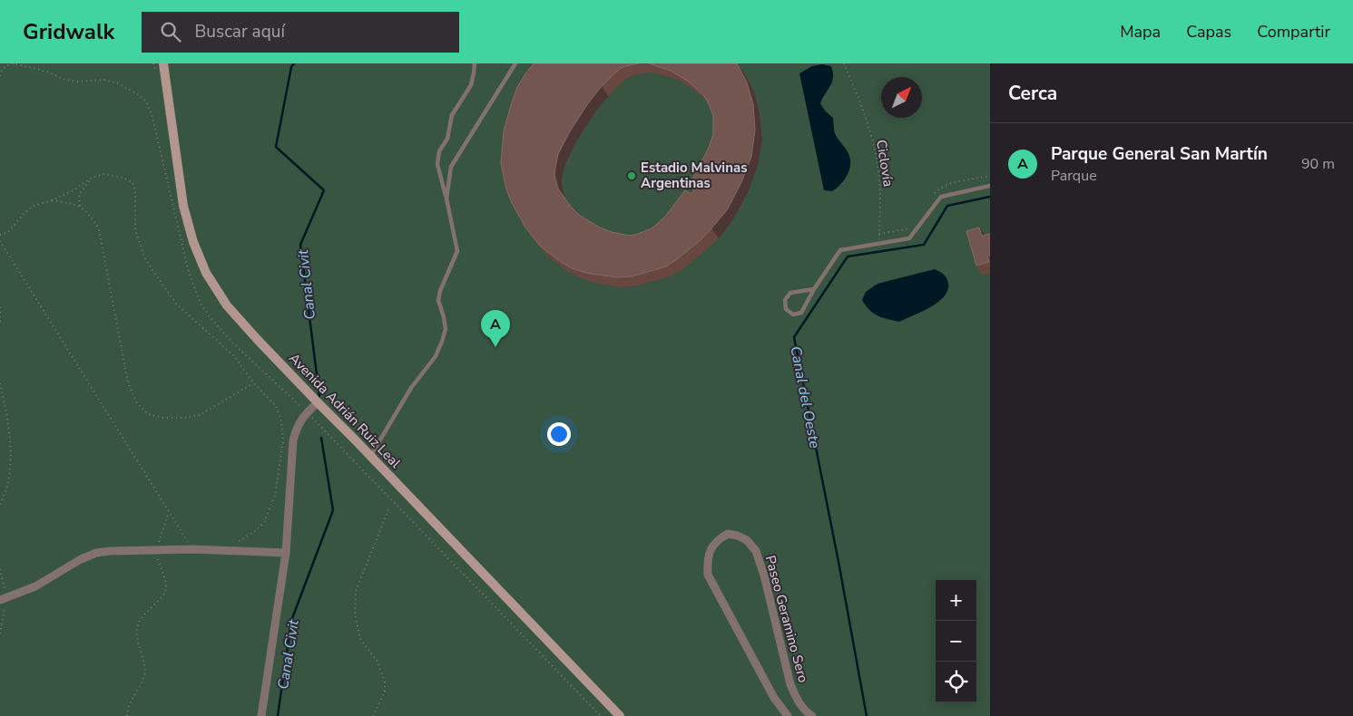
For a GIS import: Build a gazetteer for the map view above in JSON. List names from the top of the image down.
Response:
{
  "streets": {
    "street": ["Avenida Adrián Ruiz Leal", "Paseo Geramino Sero"],
    "path": ["Ciclovía"]
  },
  "water": ["Canal Civit", "Canal del Oeste"],
  "places": ["Estadio Malvinas Argentinas"],
  "north": "top right",
  "page": {
    "header": "Gridwalk",
    "search": "Buscar aquí",
    "nav": ["Mapa", "Capas", "Compartir"],
    "heading": "Cerca",
    "list": [
      {
        "mark": "A",
        "name": "Parque General San Martín",
        "note": "Parque",
        "value": "90 m"
      }
    ],
    "pins": "A",
    "map_buttons": ["+", "−"]
  }
}
